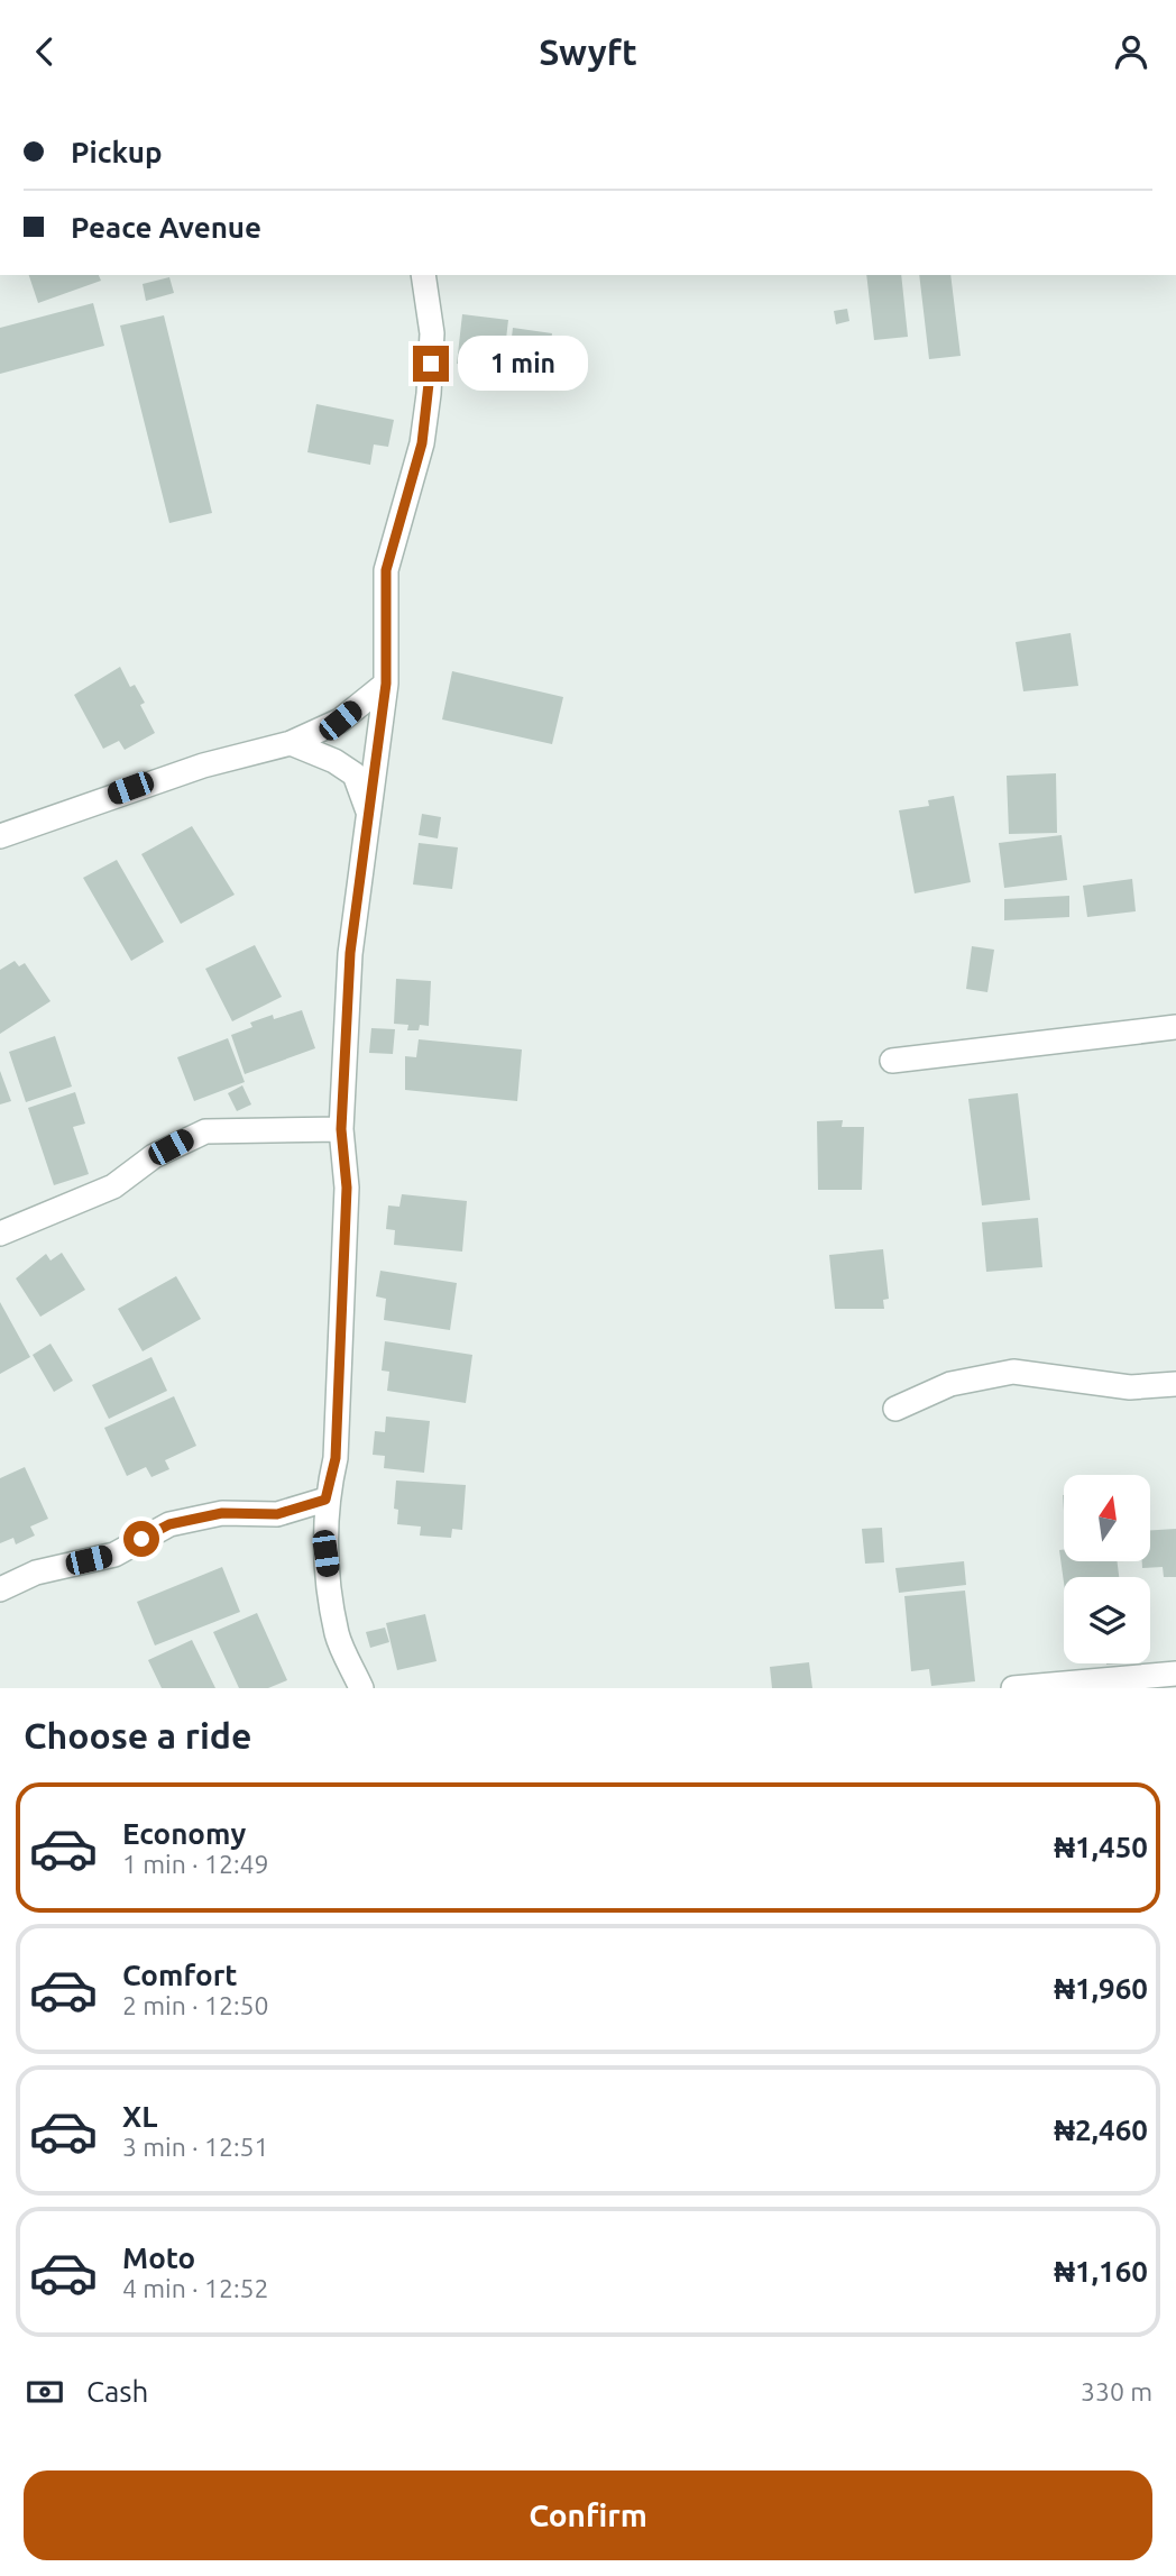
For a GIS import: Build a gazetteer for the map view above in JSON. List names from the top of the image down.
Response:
{
  "north": "top",
  "page": {
    "header": "Swyft",
    "banner": ["Pickup", "Peace Avenue"],
    "bubble": "1 min",
    "heading": "Choose a ride",
    "list": [
      {
        "name": "Economy",
        "note": "1 min · 12:49",
        "value": "₦1,450"
      },
      {
        "name": "Comfort",
        "note": "2 min · 12:50",
        "value": "₦1,960"
      },
      {
        "name": "XL",
        "note": "3 min · 12:51",
        "value": "₦2,460"
      },
      {
        "name": "Moto",
        "note": "4 min · 12:52",
        "value": "₦1,160"
      }
    ],
    "pay": ["Cash", "330 m"],
    "buttons": "Confirm"
  }
}
